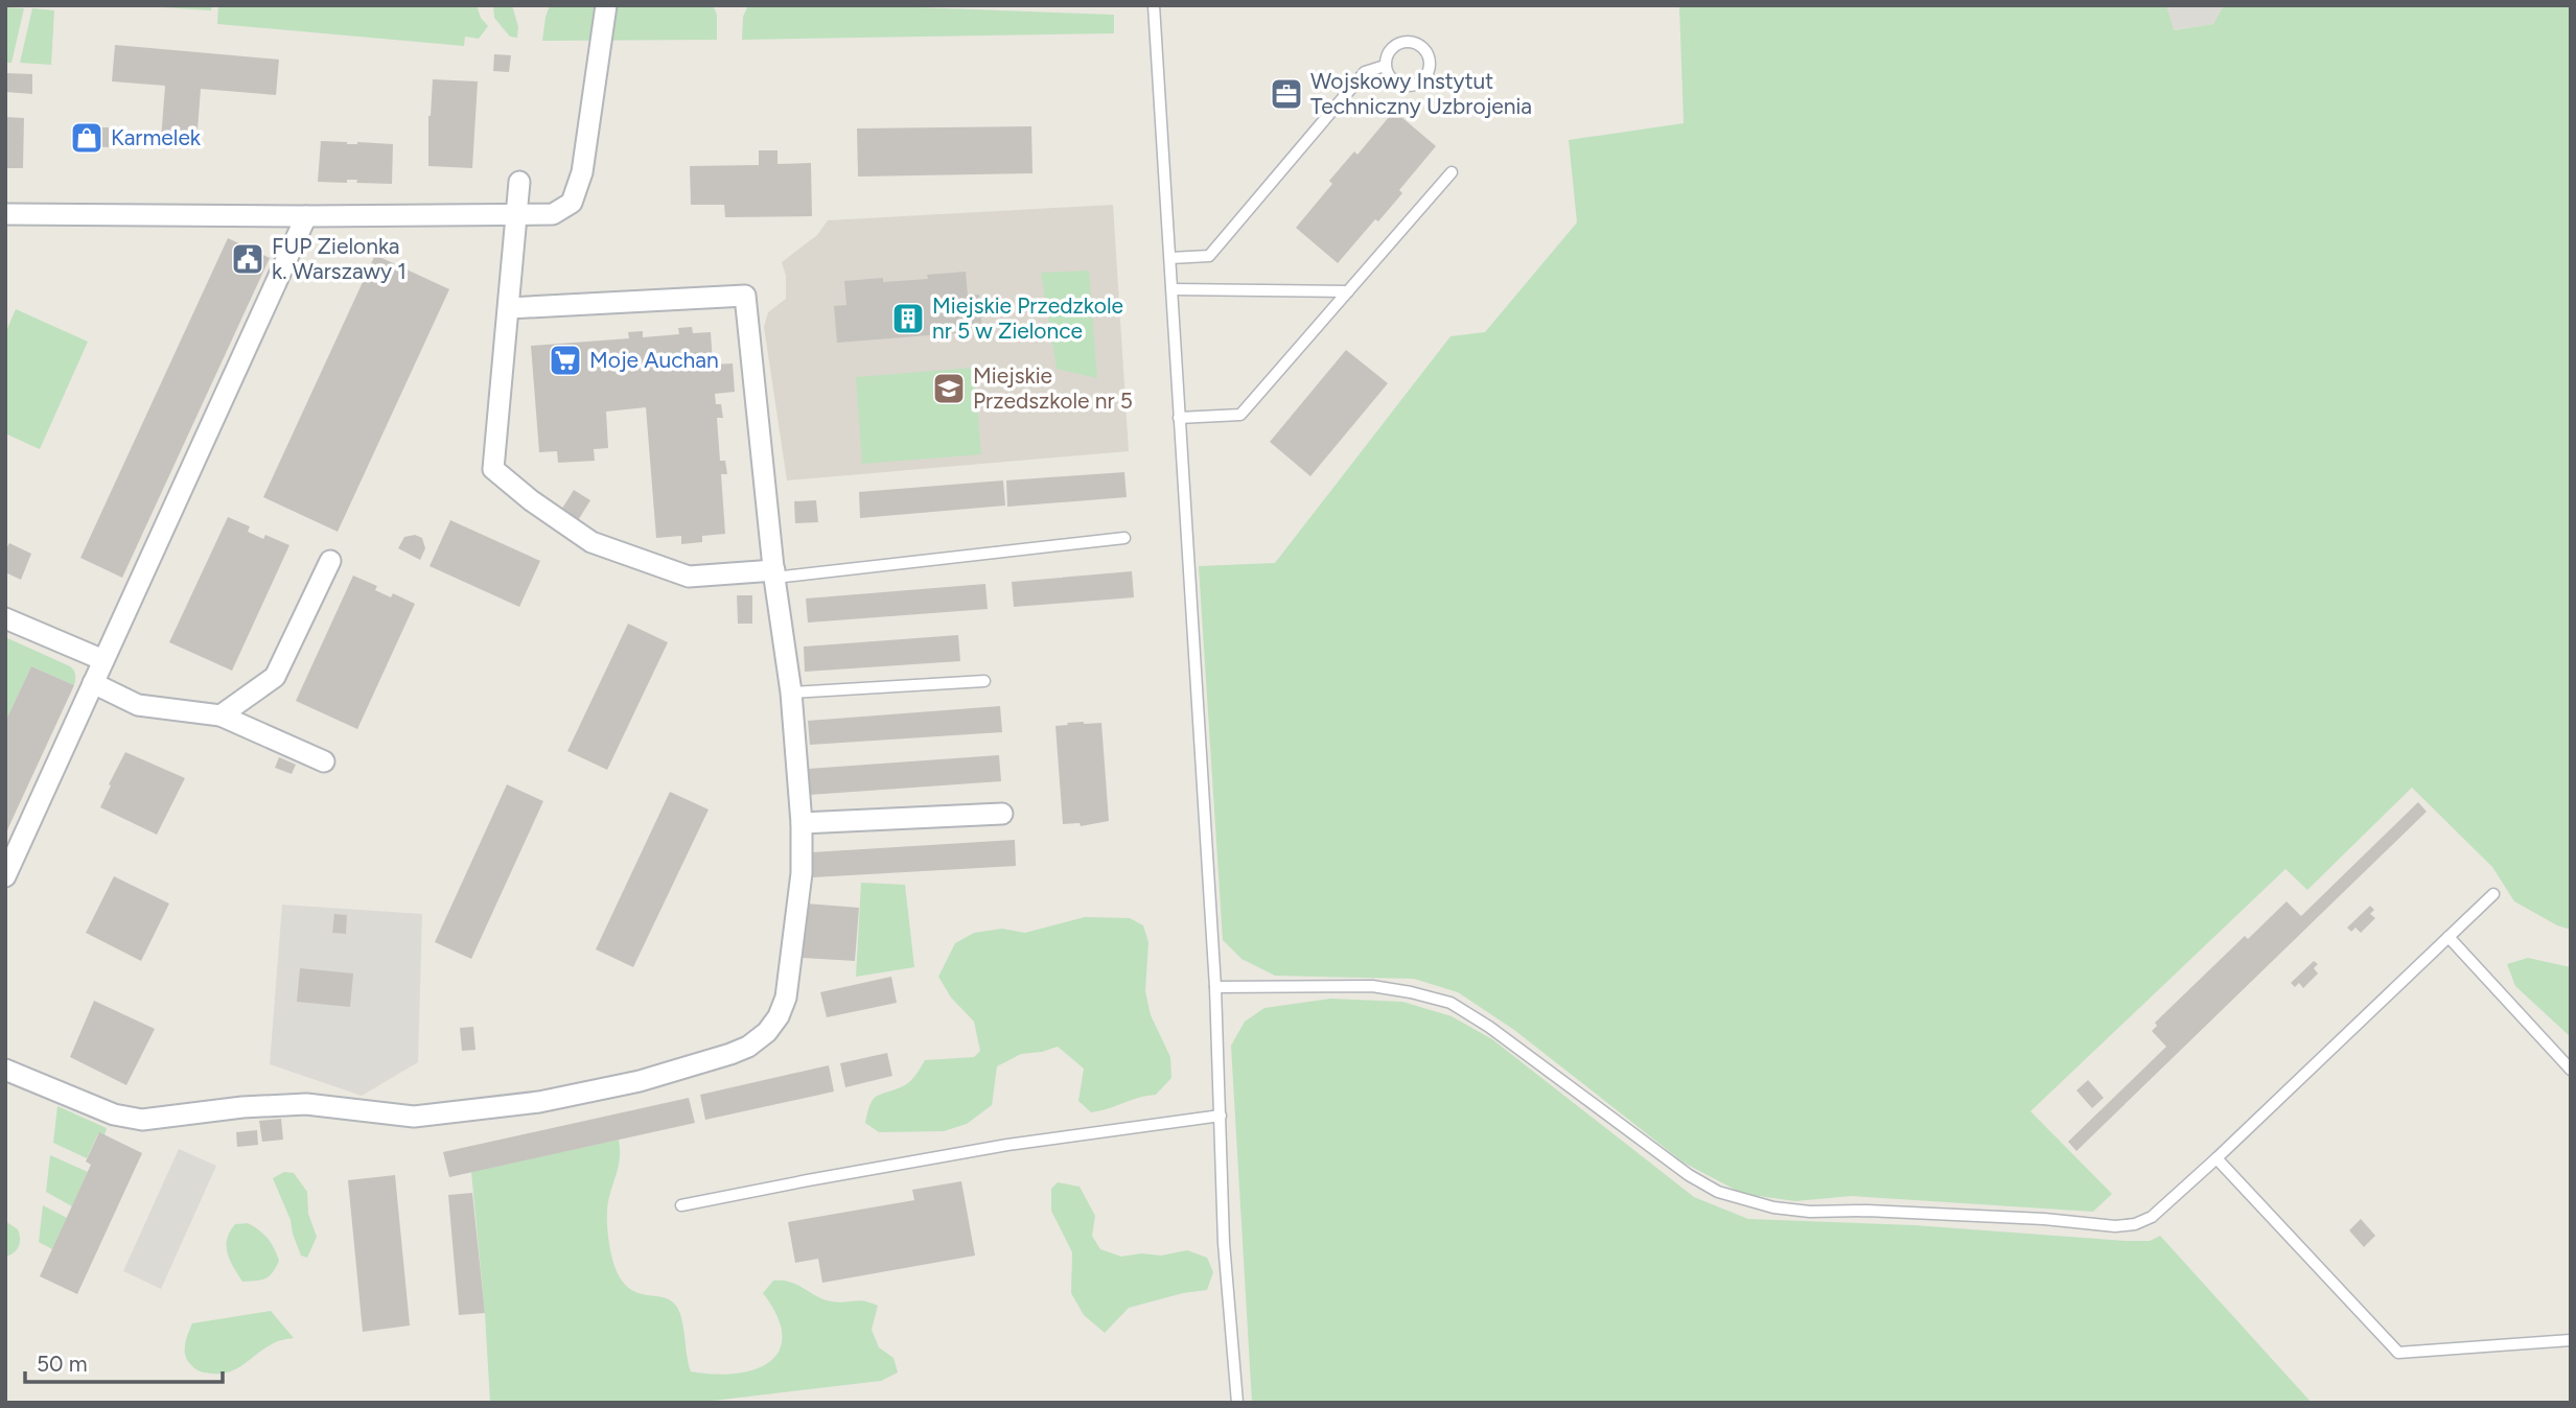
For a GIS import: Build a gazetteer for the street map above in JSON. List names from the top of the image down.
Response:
{
  "places": {
    "office": ["Wojskowy Instytut Techniczny Uzbrojenia"],
    "shop": ["Karmelek"],
    "public building": ["FUP Zielonka k. Warszawy 1"],
    "building": ["Miejskie Przedzkole nr 5 w Zielonce"],
    "supermarket": ["Moje Auchan"],
    "school or university": ["Miejskie Przedszkole nr 5"]
  },
  "scale_bar": "50 m"
}
